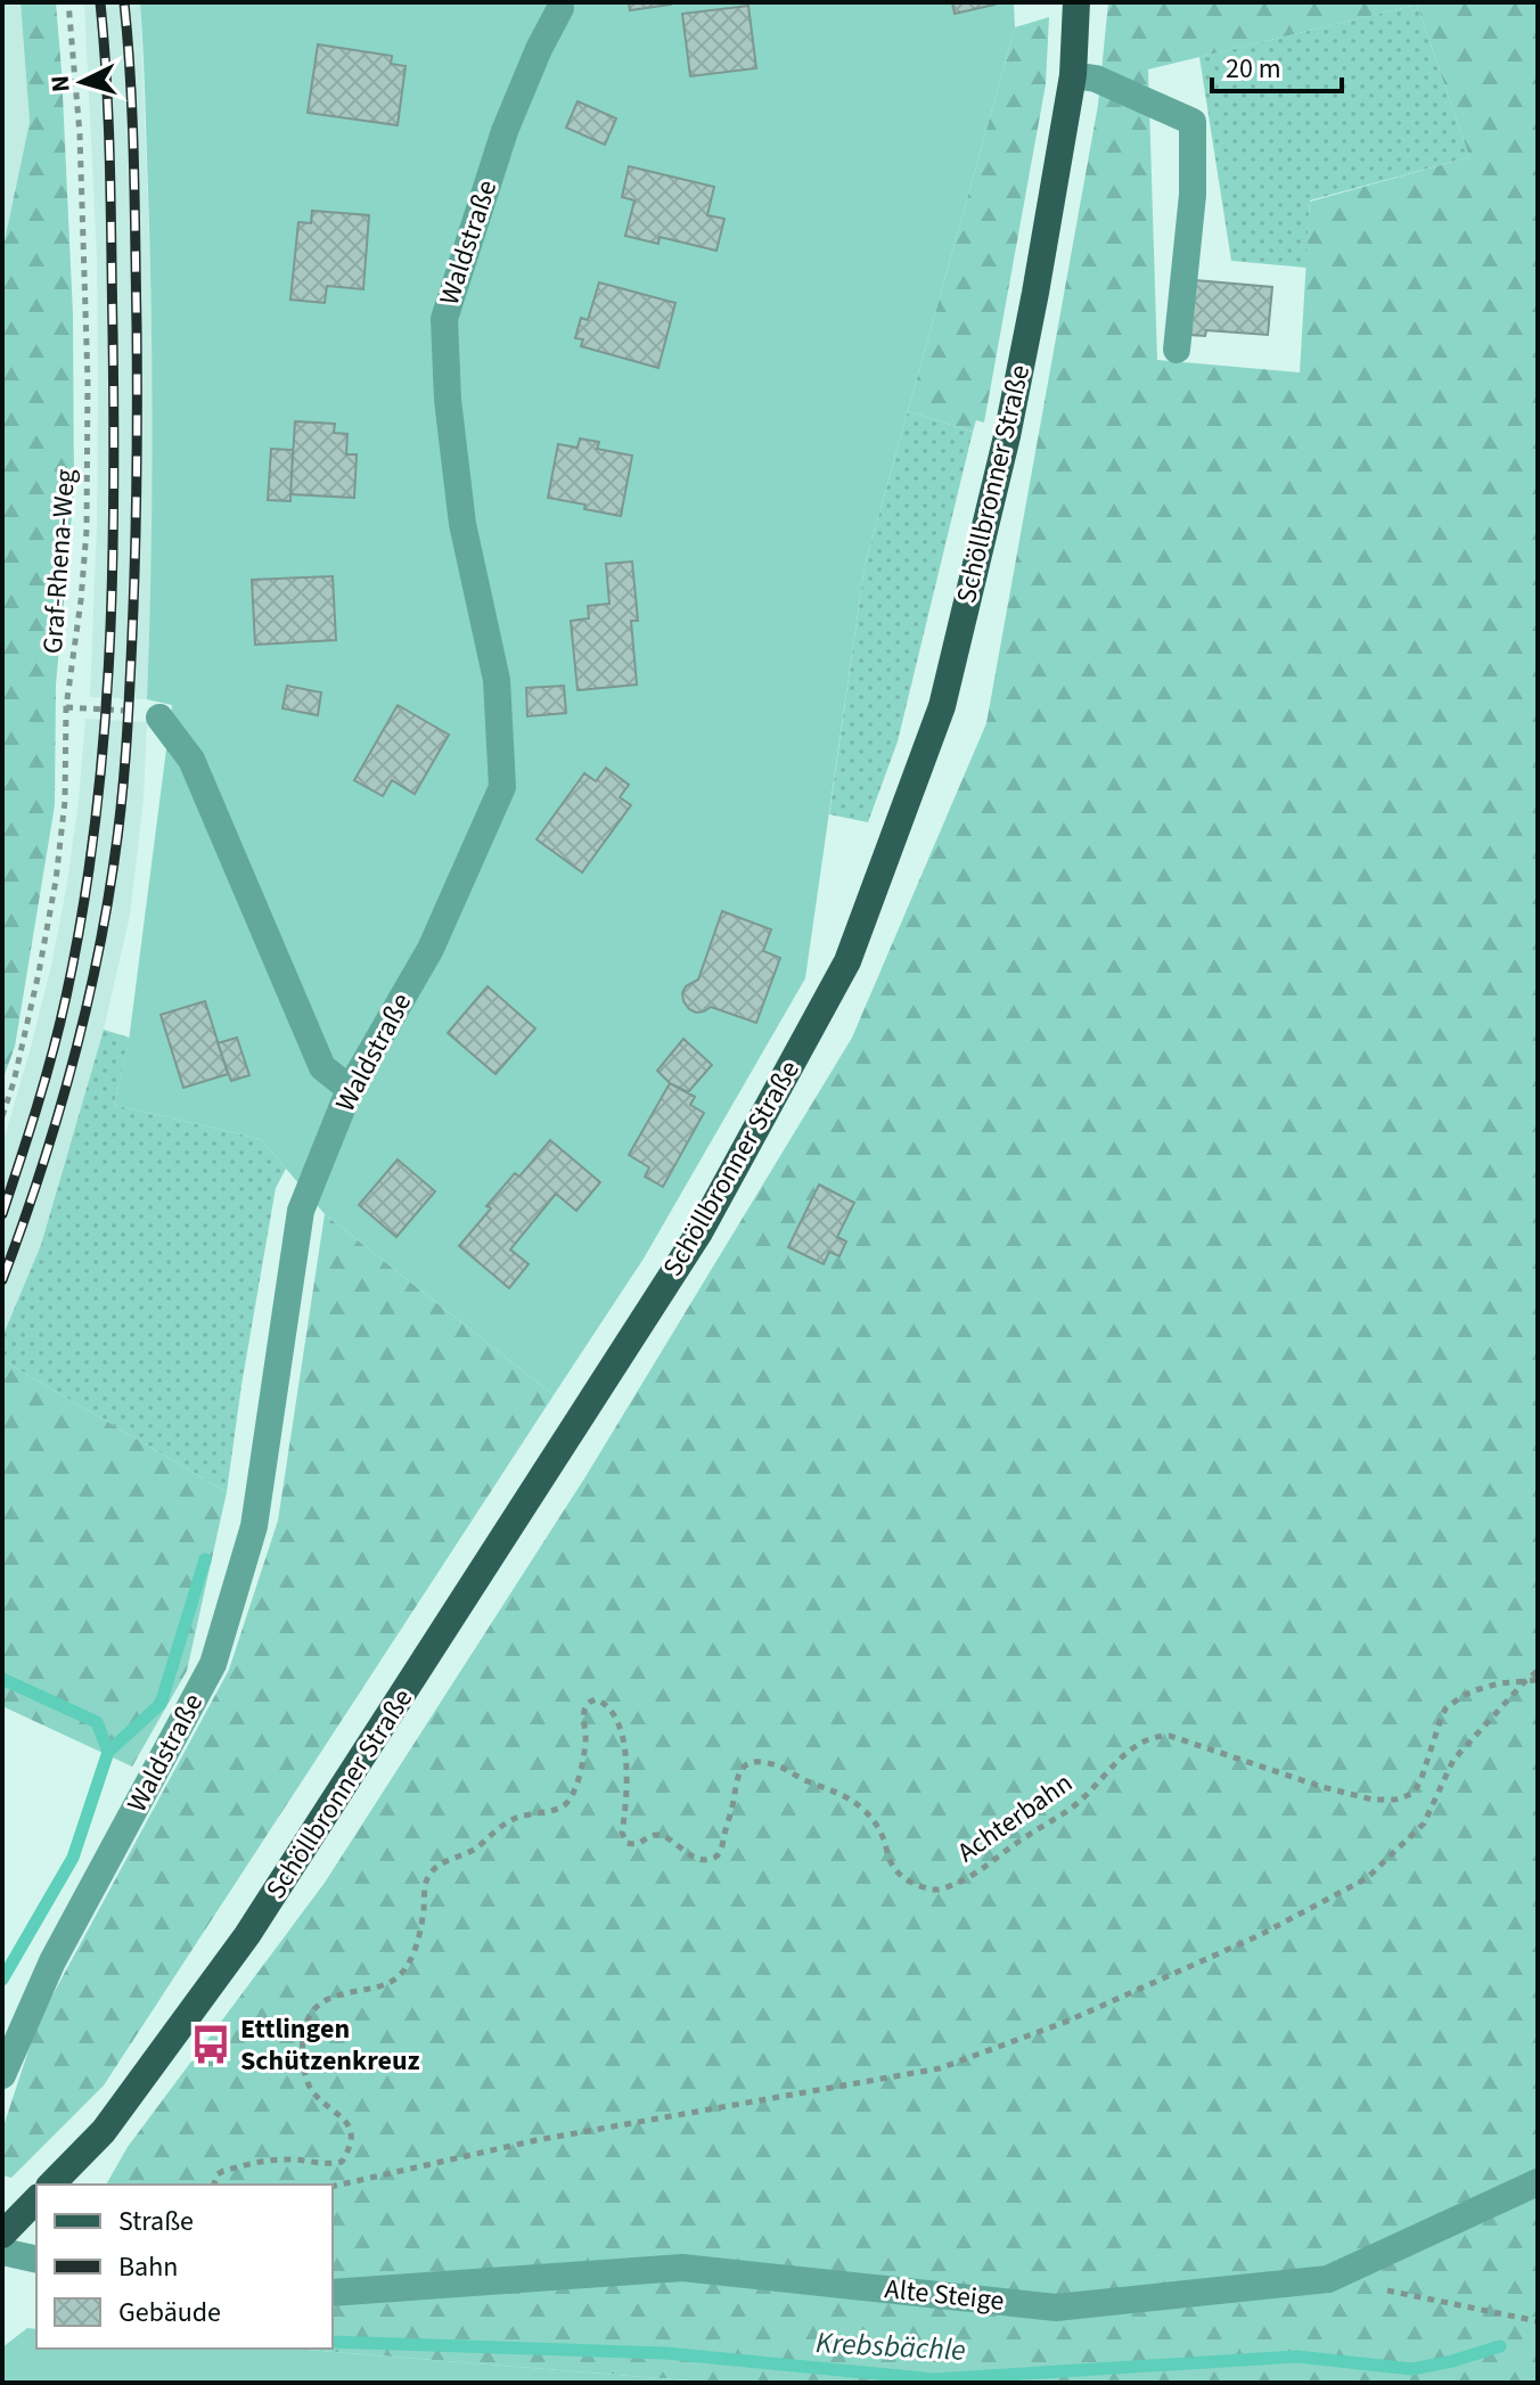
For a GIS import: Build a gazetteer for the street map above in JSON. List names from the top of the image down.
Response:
{
  "streets": {
    "main road": ["Schöllbronner Straße"],
    "street": ["Waldstraße", "Alte Steige"],
    "path": ["Graf-Rhena-Weg", "Achterbahn"]
  },
  "water": ["Krebsbächle"],
  "places": {
    "bus stop": ["Ettlingen Schützenkreuz"]
  },
  "legend": ["Straße", "Bahn", "Gebäude"],
  "scale_bar": "20 m",
  "north": "left"
}
